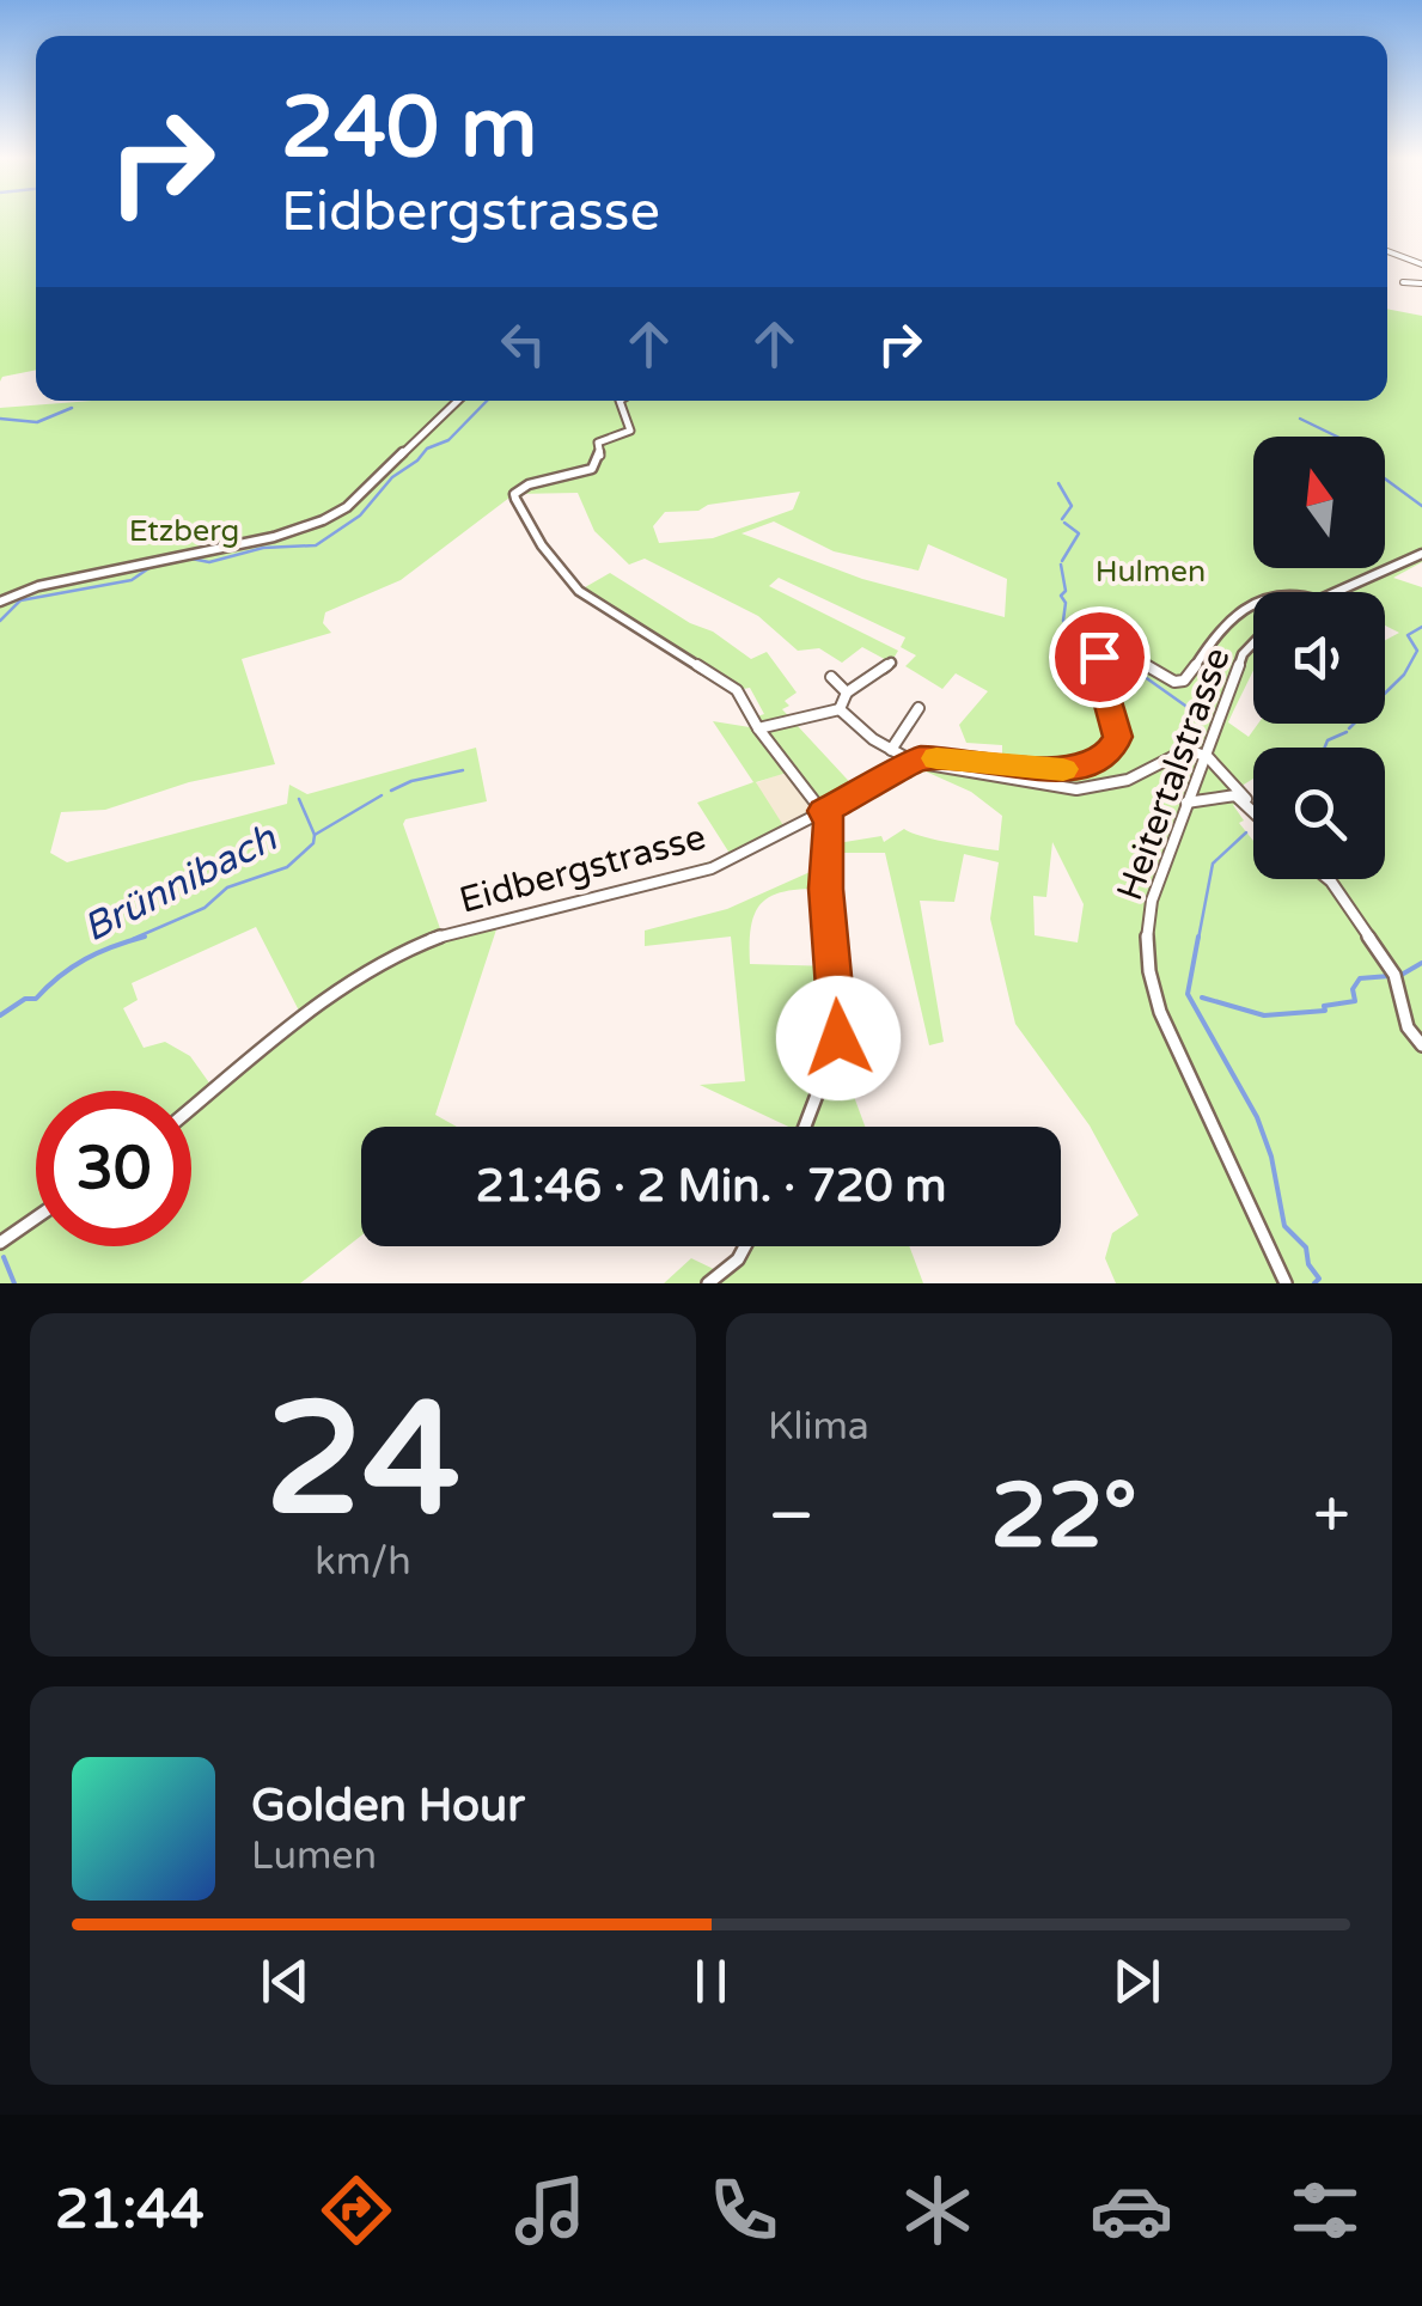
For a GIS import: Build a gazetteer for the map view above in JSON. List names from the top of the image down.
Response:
{
  "streets": {
    "street": ["Heitertalstrasse", "Eidbergstrasse"]
  },
  "water": ["Brünnibach"],
  "parks": ["Etzberg", "Hulmen"],
  "north": "top",
  "page": {
    "turn": ["240 m", "Eidbergstrasse"],
    "limit": "30",
    "trip": "21:46 · 2 Min. · 720 m",
    "tile": [
      ["24", "km/h"],
      "Klima"
    ],
    "heat": ["−", "22°", "+"],
    "song": ["Golden Hour", "Lumen"],
    "tabs": "21:44"
  }
}
